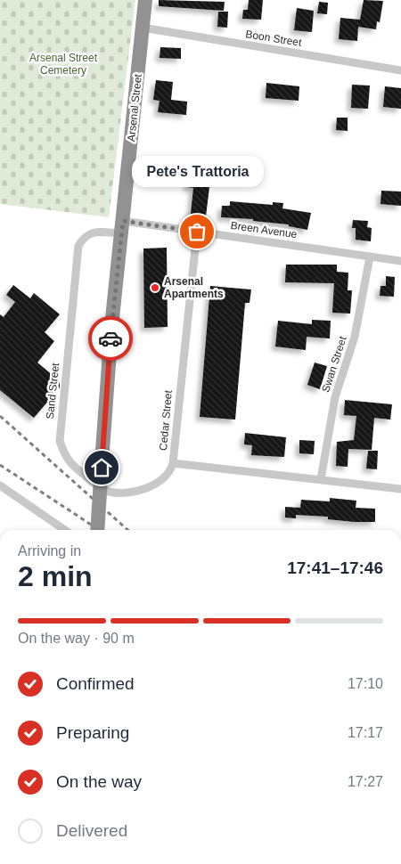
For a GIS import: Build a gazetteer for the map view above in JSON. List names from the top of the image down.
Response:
{
  "streets": {
    "highway": ["Arsenal Street"],
    "street": [
      "Boon Street",
      "Breen Avenue",
      "Swan Street",
      "Sand Street",
      "Cedar Street"
    ]
  },
  "crossings": [
    ["Boon Street", "Arsenal Street"],
    ["Arsenal Street", "Breen Avenue"],
    ["Arsenal Street", "Sand Street"],
    ["Breen Avenue", "Swan Street"],
    ["Breen Avenue", "Sand Street"],
    ["Breen Avenue", "Cedar Street"],
    ["Swan Street", "Cedar Street"],
    ["Sand Street", "Cedar Street"]
  ],
  "parks": ["Arsenal Street Cemetery"],
  "places": ["Pete's Trattoria", "Arsenal Apartments"],
  "page": {
    "bubble": "Pete's Trattoria",
    "heading": ["2 min", "Arriving in", "17:41–17:46"],
    "bar": "On the way · 90 m",
    "list": [
      ["Confirmed", "17:10"],
      ["Preparing", "17:17"],
      ["On the way", "17:27"],
      "Delivered"
    ]
  }
}
